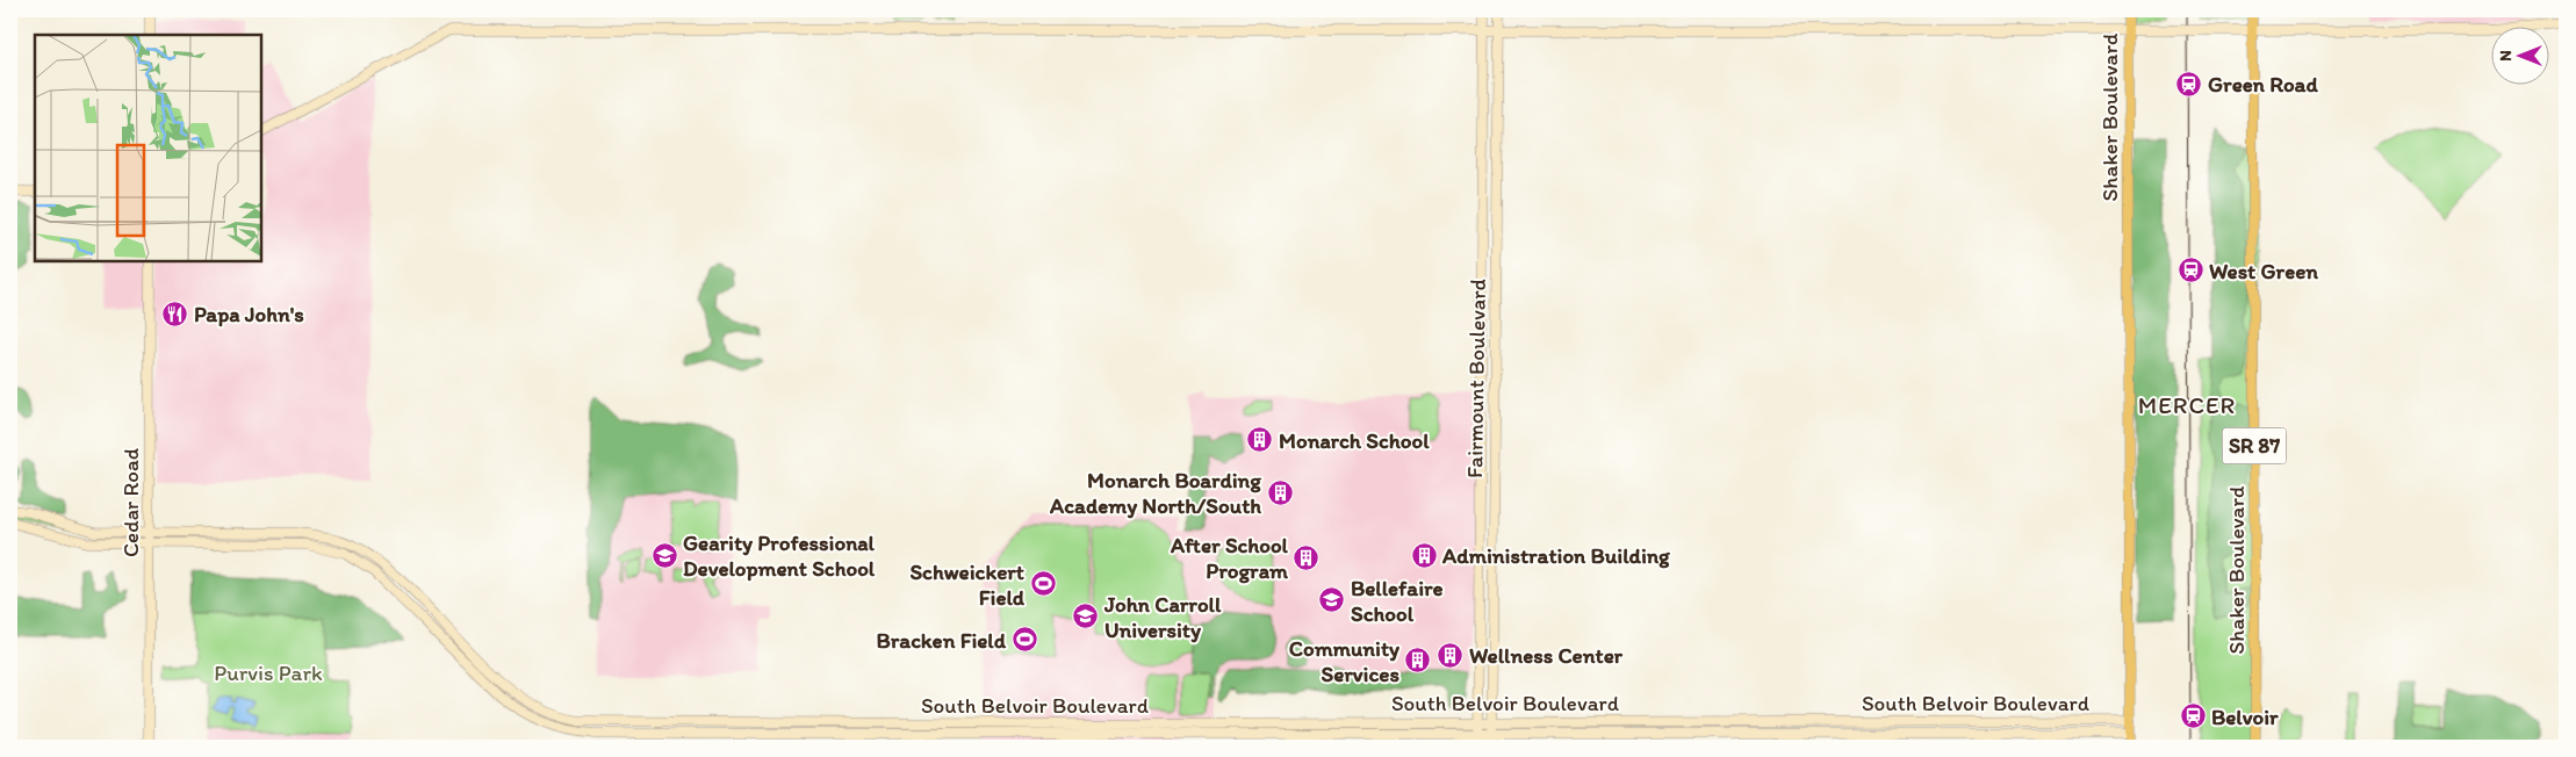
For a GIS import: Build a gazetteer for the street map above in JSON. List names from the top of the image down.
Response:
{
  "streets": {
    "main road": ["Shaker Boulevard", "SR 87"],
    "street": ["Fairmount Boulevard", "Cedar Road", "South Belvoir Boulevard"]
  },
  "crossings": [
    ["Shaker Boulevard", "South Belvoir Boulevard"],
    ["Fairmount Boulevard", "South Belvoir Boulevard"],
    ["Cedar Road", "South Belvoir Boulevard"]
  ],
  "districts": ["MERCER"],
  "parks": ["Purvis Park"],
  "places": {
    "station": ["Green Road", "West Green", "Belvoir"],
    "restaurant": ["Papa John's"],
    "building": [
      "Monarch School",
      "Monarch Boarding Academy North/South",
      "Administration Building",
      "After School Program",
      "Wellness Center",
      "Community Services"
    ],
    "school or university": ["Gearity Professional Development School", "Bellefaire School", "John Carroll University"],
    "sports": ["Schweickert Field", "Bracken Field"]
  },
  "north": "left"
}
